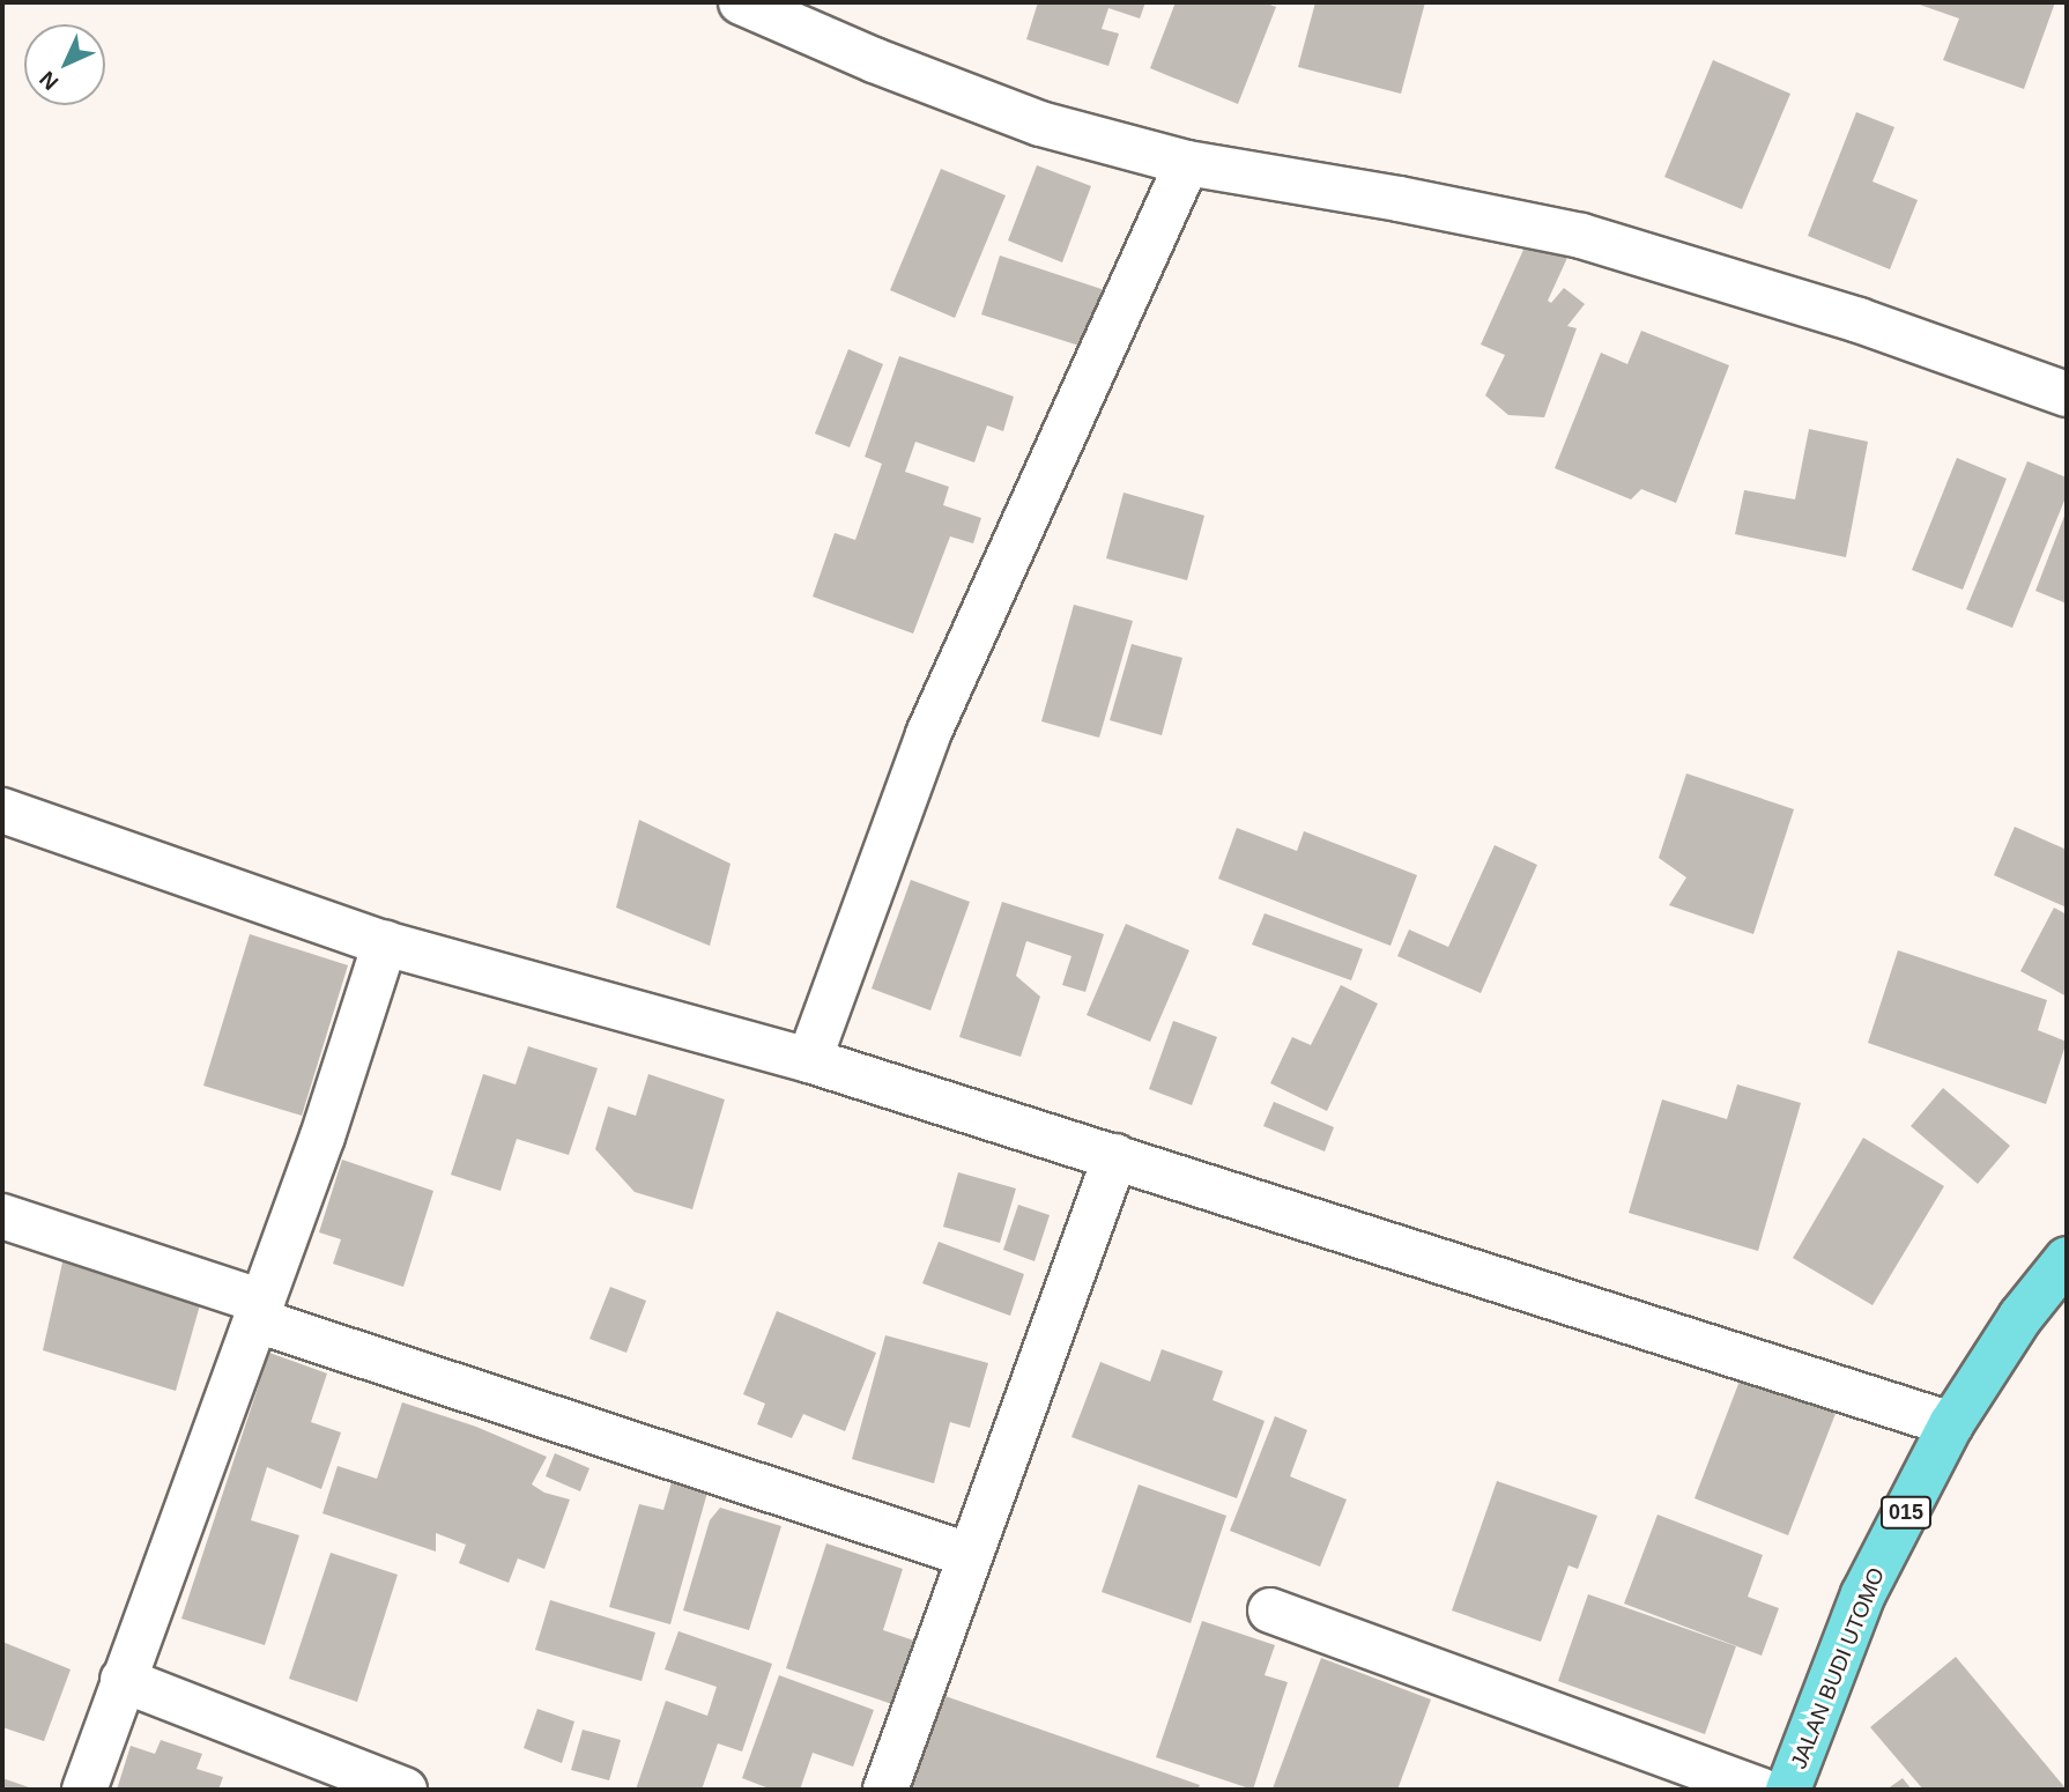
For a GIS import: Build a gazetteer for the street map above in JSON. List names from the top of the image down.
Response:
{
  "streets": {
    "main road": ["015", "JALAN BUDI UTOMO"]
  },
  "north": "bottom left"
}
